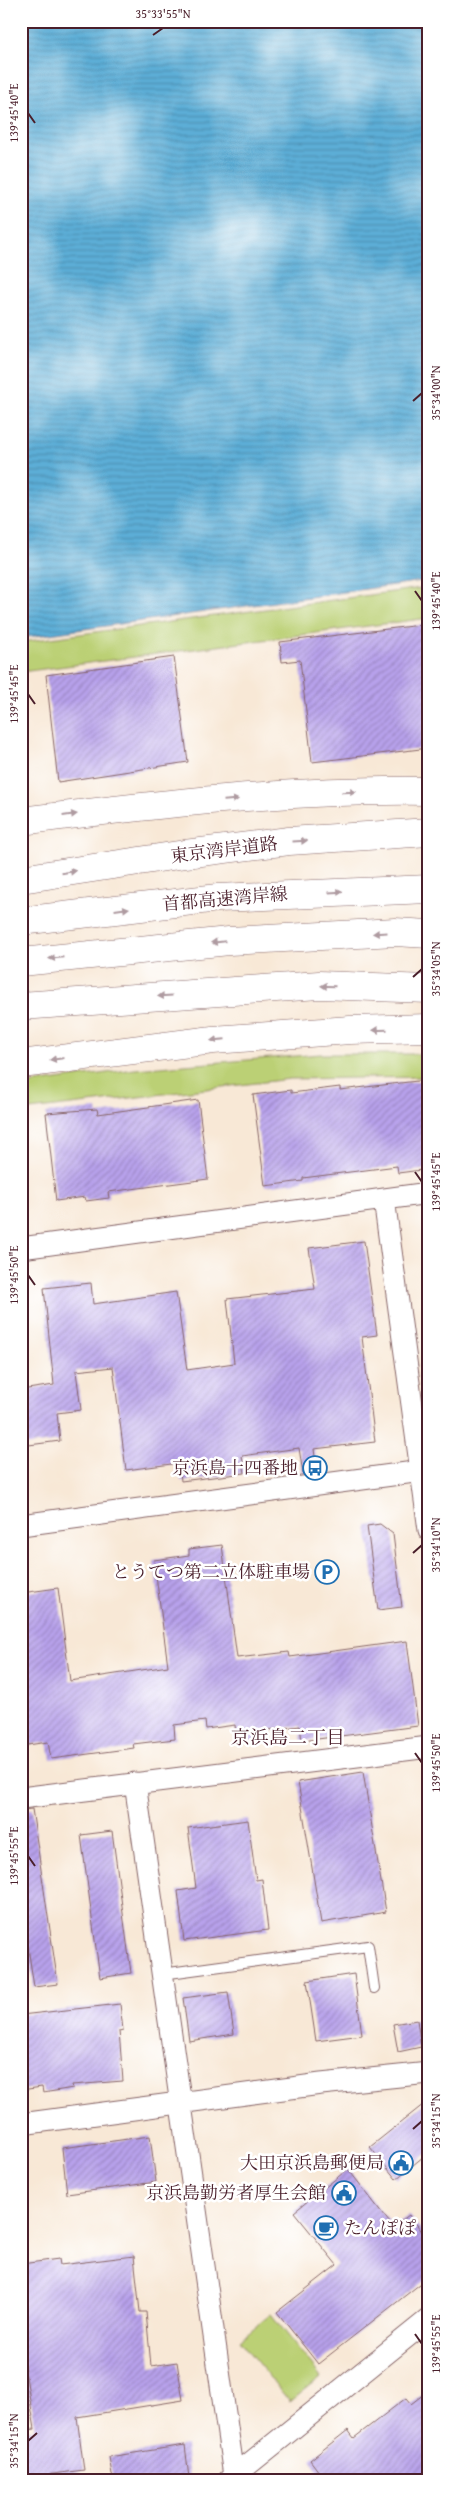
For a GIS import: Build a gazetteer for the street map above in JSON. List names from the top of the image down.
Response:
{
  "streets": {
    "highway": ["東京湾岸道路", "首都高速湾岸線"]
  },
  "districts": ["京浜島二丁目"],
  "places": {
    "bus stop": ["京浜島十四番地"],
    "parking": ["とうてつ第二立体駐車場"],
    "public building": ["大田京浜島郵便局", "京浜島勤労者厚生会館"],
    "cafe": ["たんぽぽ"]
  },
  "coordinates": [
    "35°33'55\"N",
    "139°45'40\"E",
    "35°34'00\"N",
    "139°45'45\"E",
    "35°34'05\"N",
    "139°45'50\"E",
    "35°34'10\"N",
    "139°45'55\"E",
    "35°34'15\"N"
  ]
}
